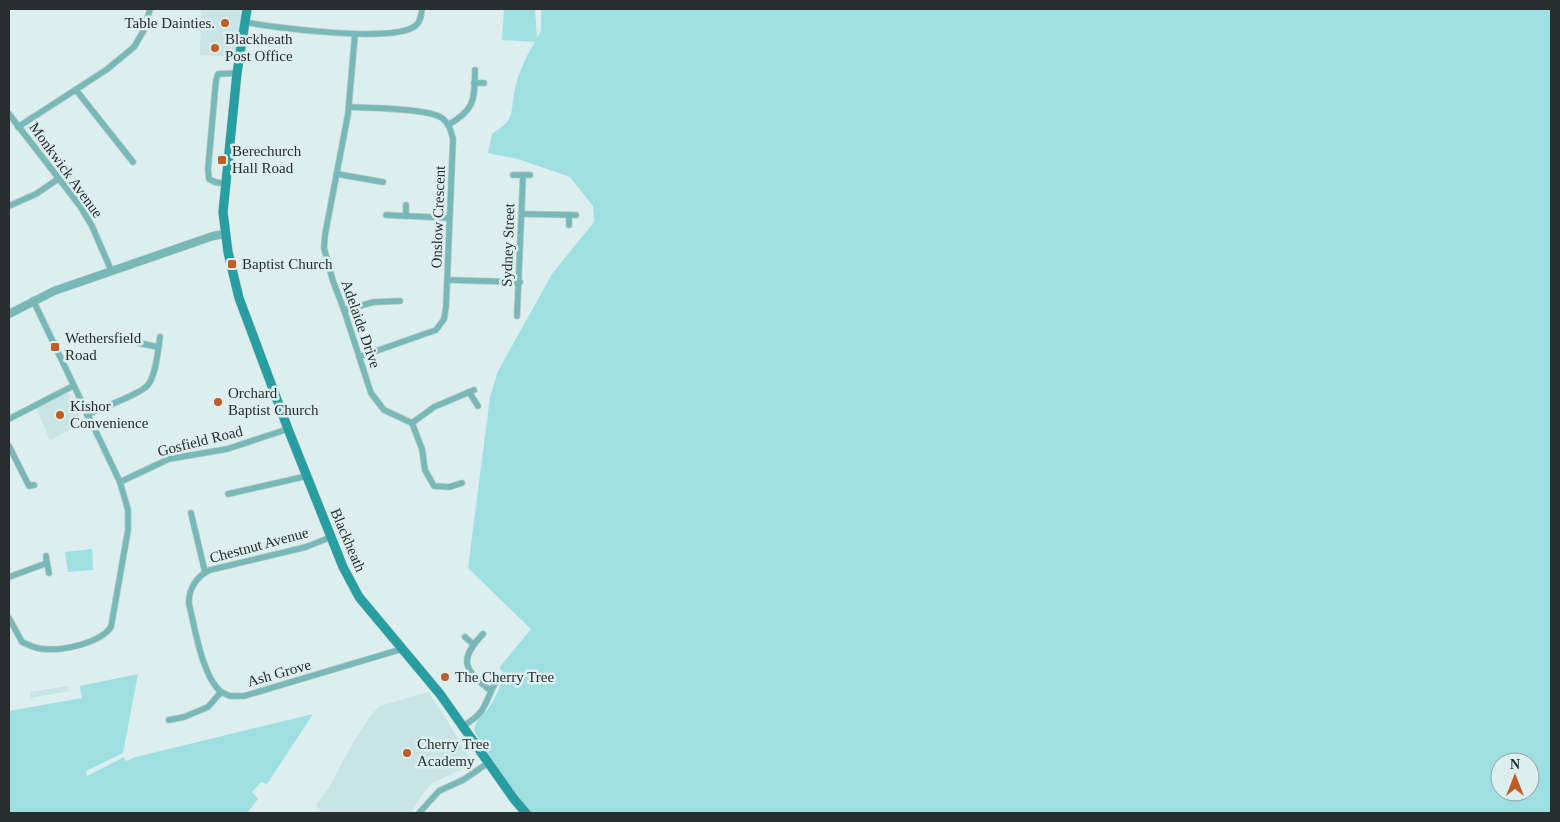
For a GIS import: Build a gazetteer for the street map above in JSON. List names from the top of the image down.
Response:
{
  "streets": {
    "main road": ["Blackheath"],
    "street": [
      "Monkwick Avenue",
      "Onslow Crescent",
      "Sydney Street",
      "Adelaide Drive",
      "Gosfield Road",
      "Chestnut Avenue",
      "Ash Grove"
    ]
  },
  "crossings": [
    ["Onslow Crescent", "Adelaide Drive"],
    ["Gosfield Road", "Blackheath"],
    ["Blackheath", "Chestnut Avenue"],
    ["Blackheath", "Ash Grove"],
    ["Chestnut Avenue", "Ash Grove"]
  ],
  "places": {
    "other": [
      "Table Dainties.",
      "Blackheath Post Office",
      "Orchard Baptist Church",
      "Kishor Convenience",
      "The Cherry Tree",
      "Cherry Tree Academy"
    ],
    "transit": ["Berechurch Hall Road", "Baptist Church", "Wethersfield Road"]
  },
  "north": "top"
}
